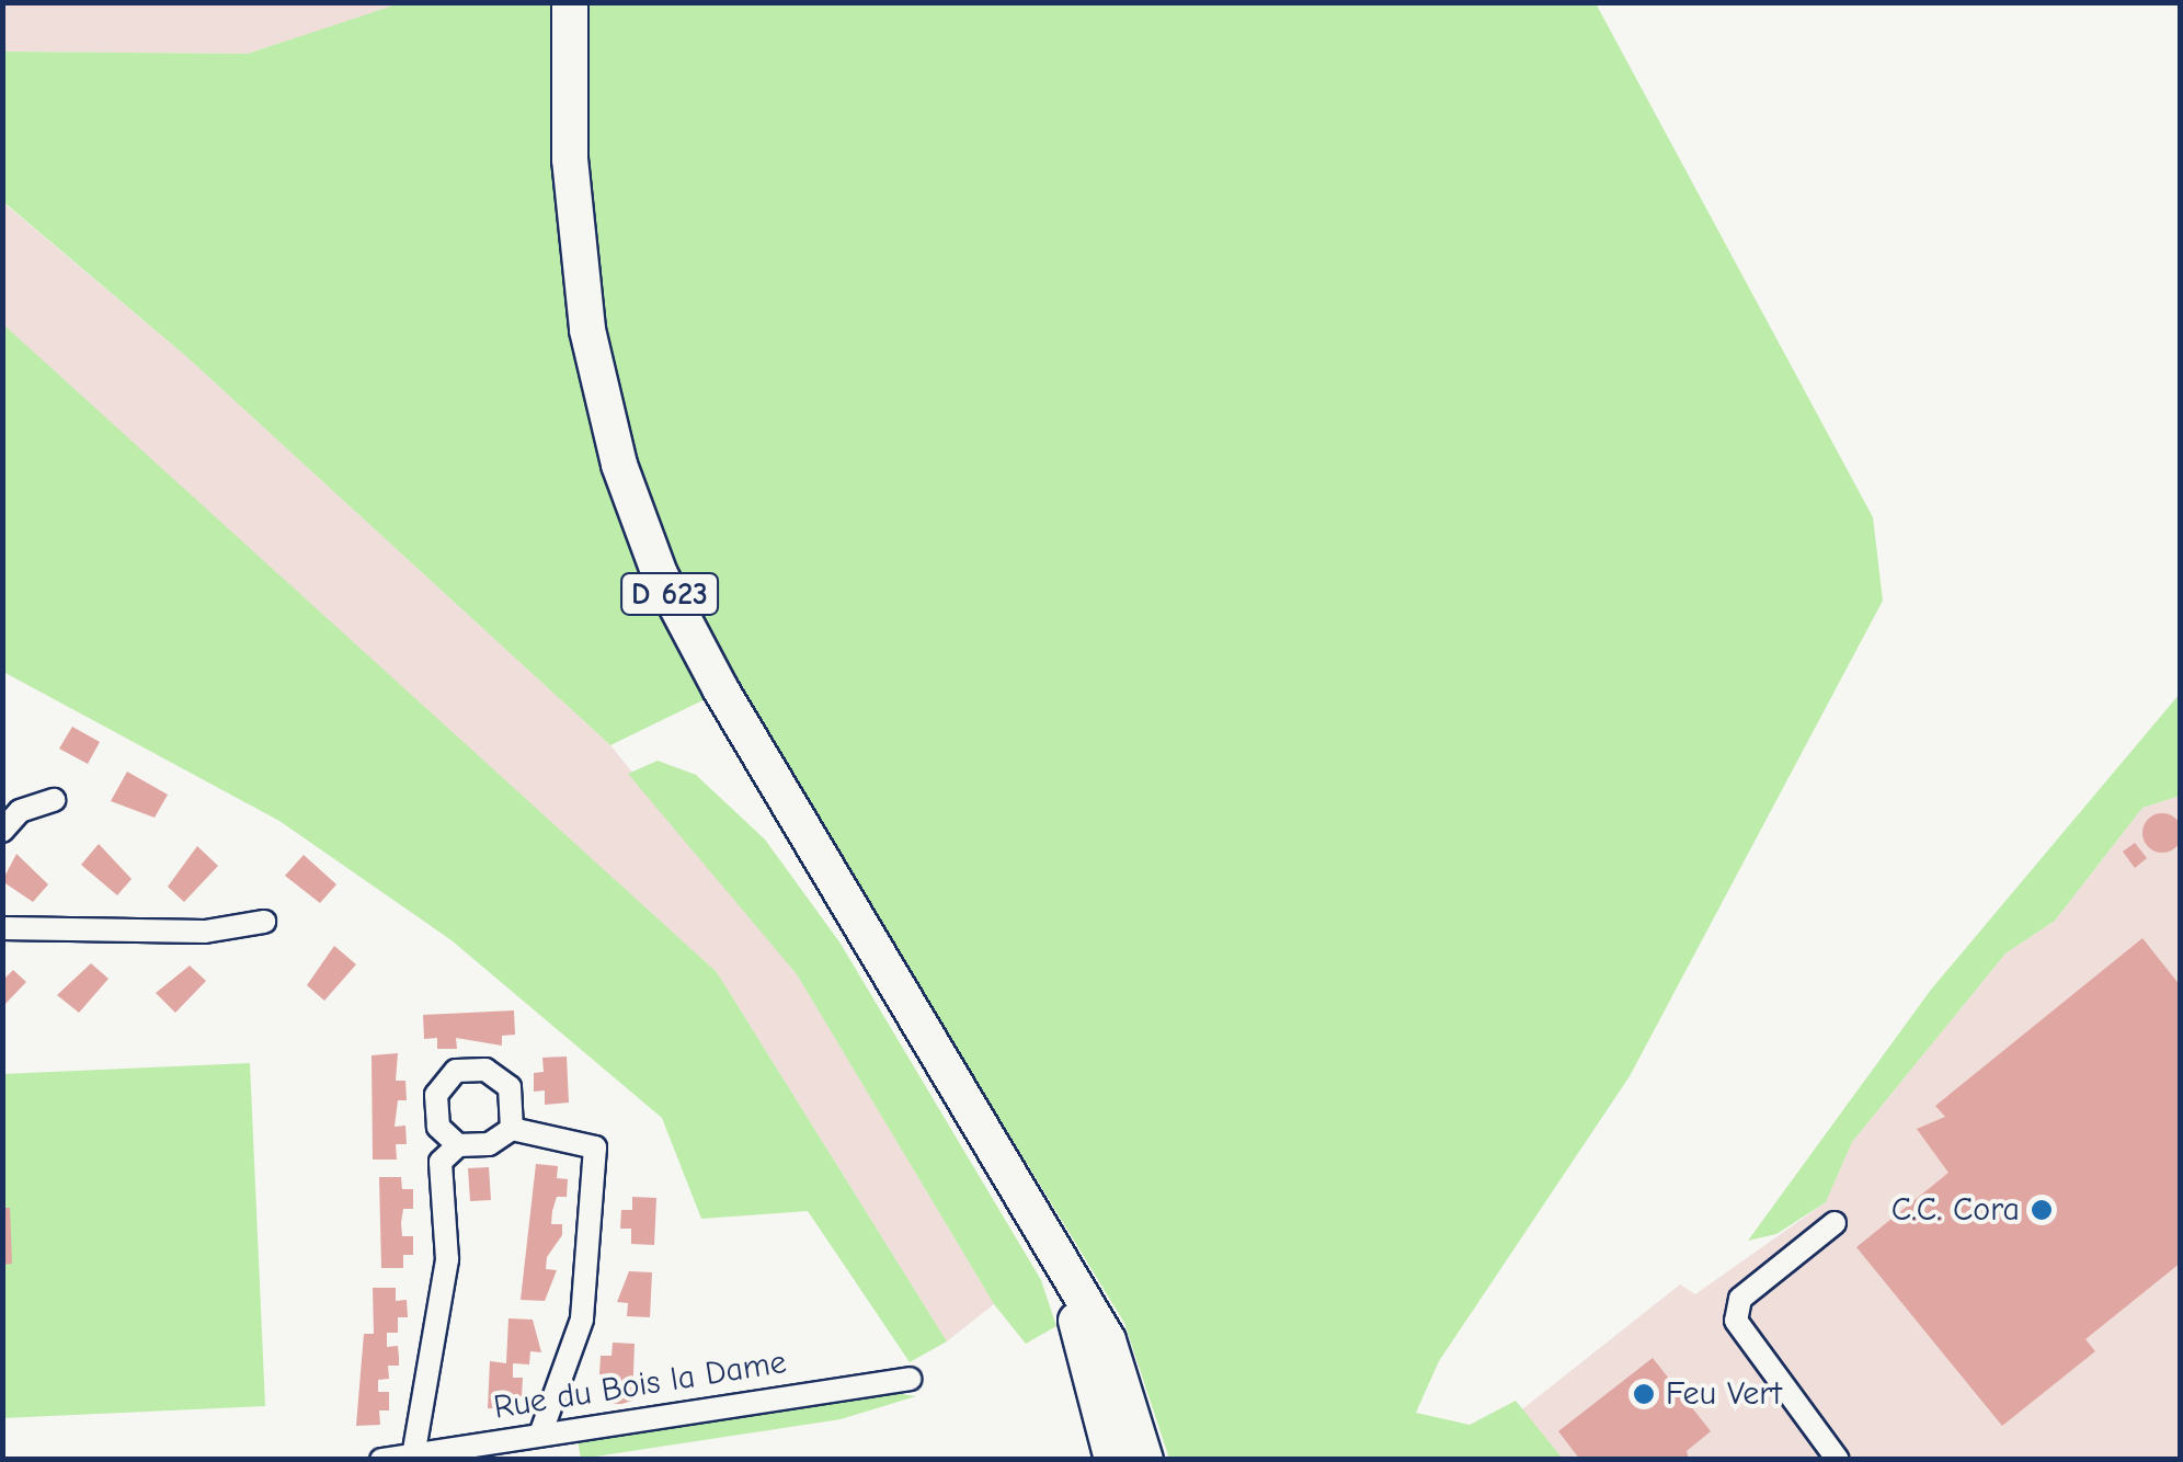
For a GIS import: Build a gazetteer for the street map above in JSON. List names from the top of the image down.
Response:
{
  "streets": {
    "main road": ["D 623"],
    "street": ["Rue du Bois la Dame"]
  },
  "places": ["C.C. Cora", "Feu Vert"]
}
